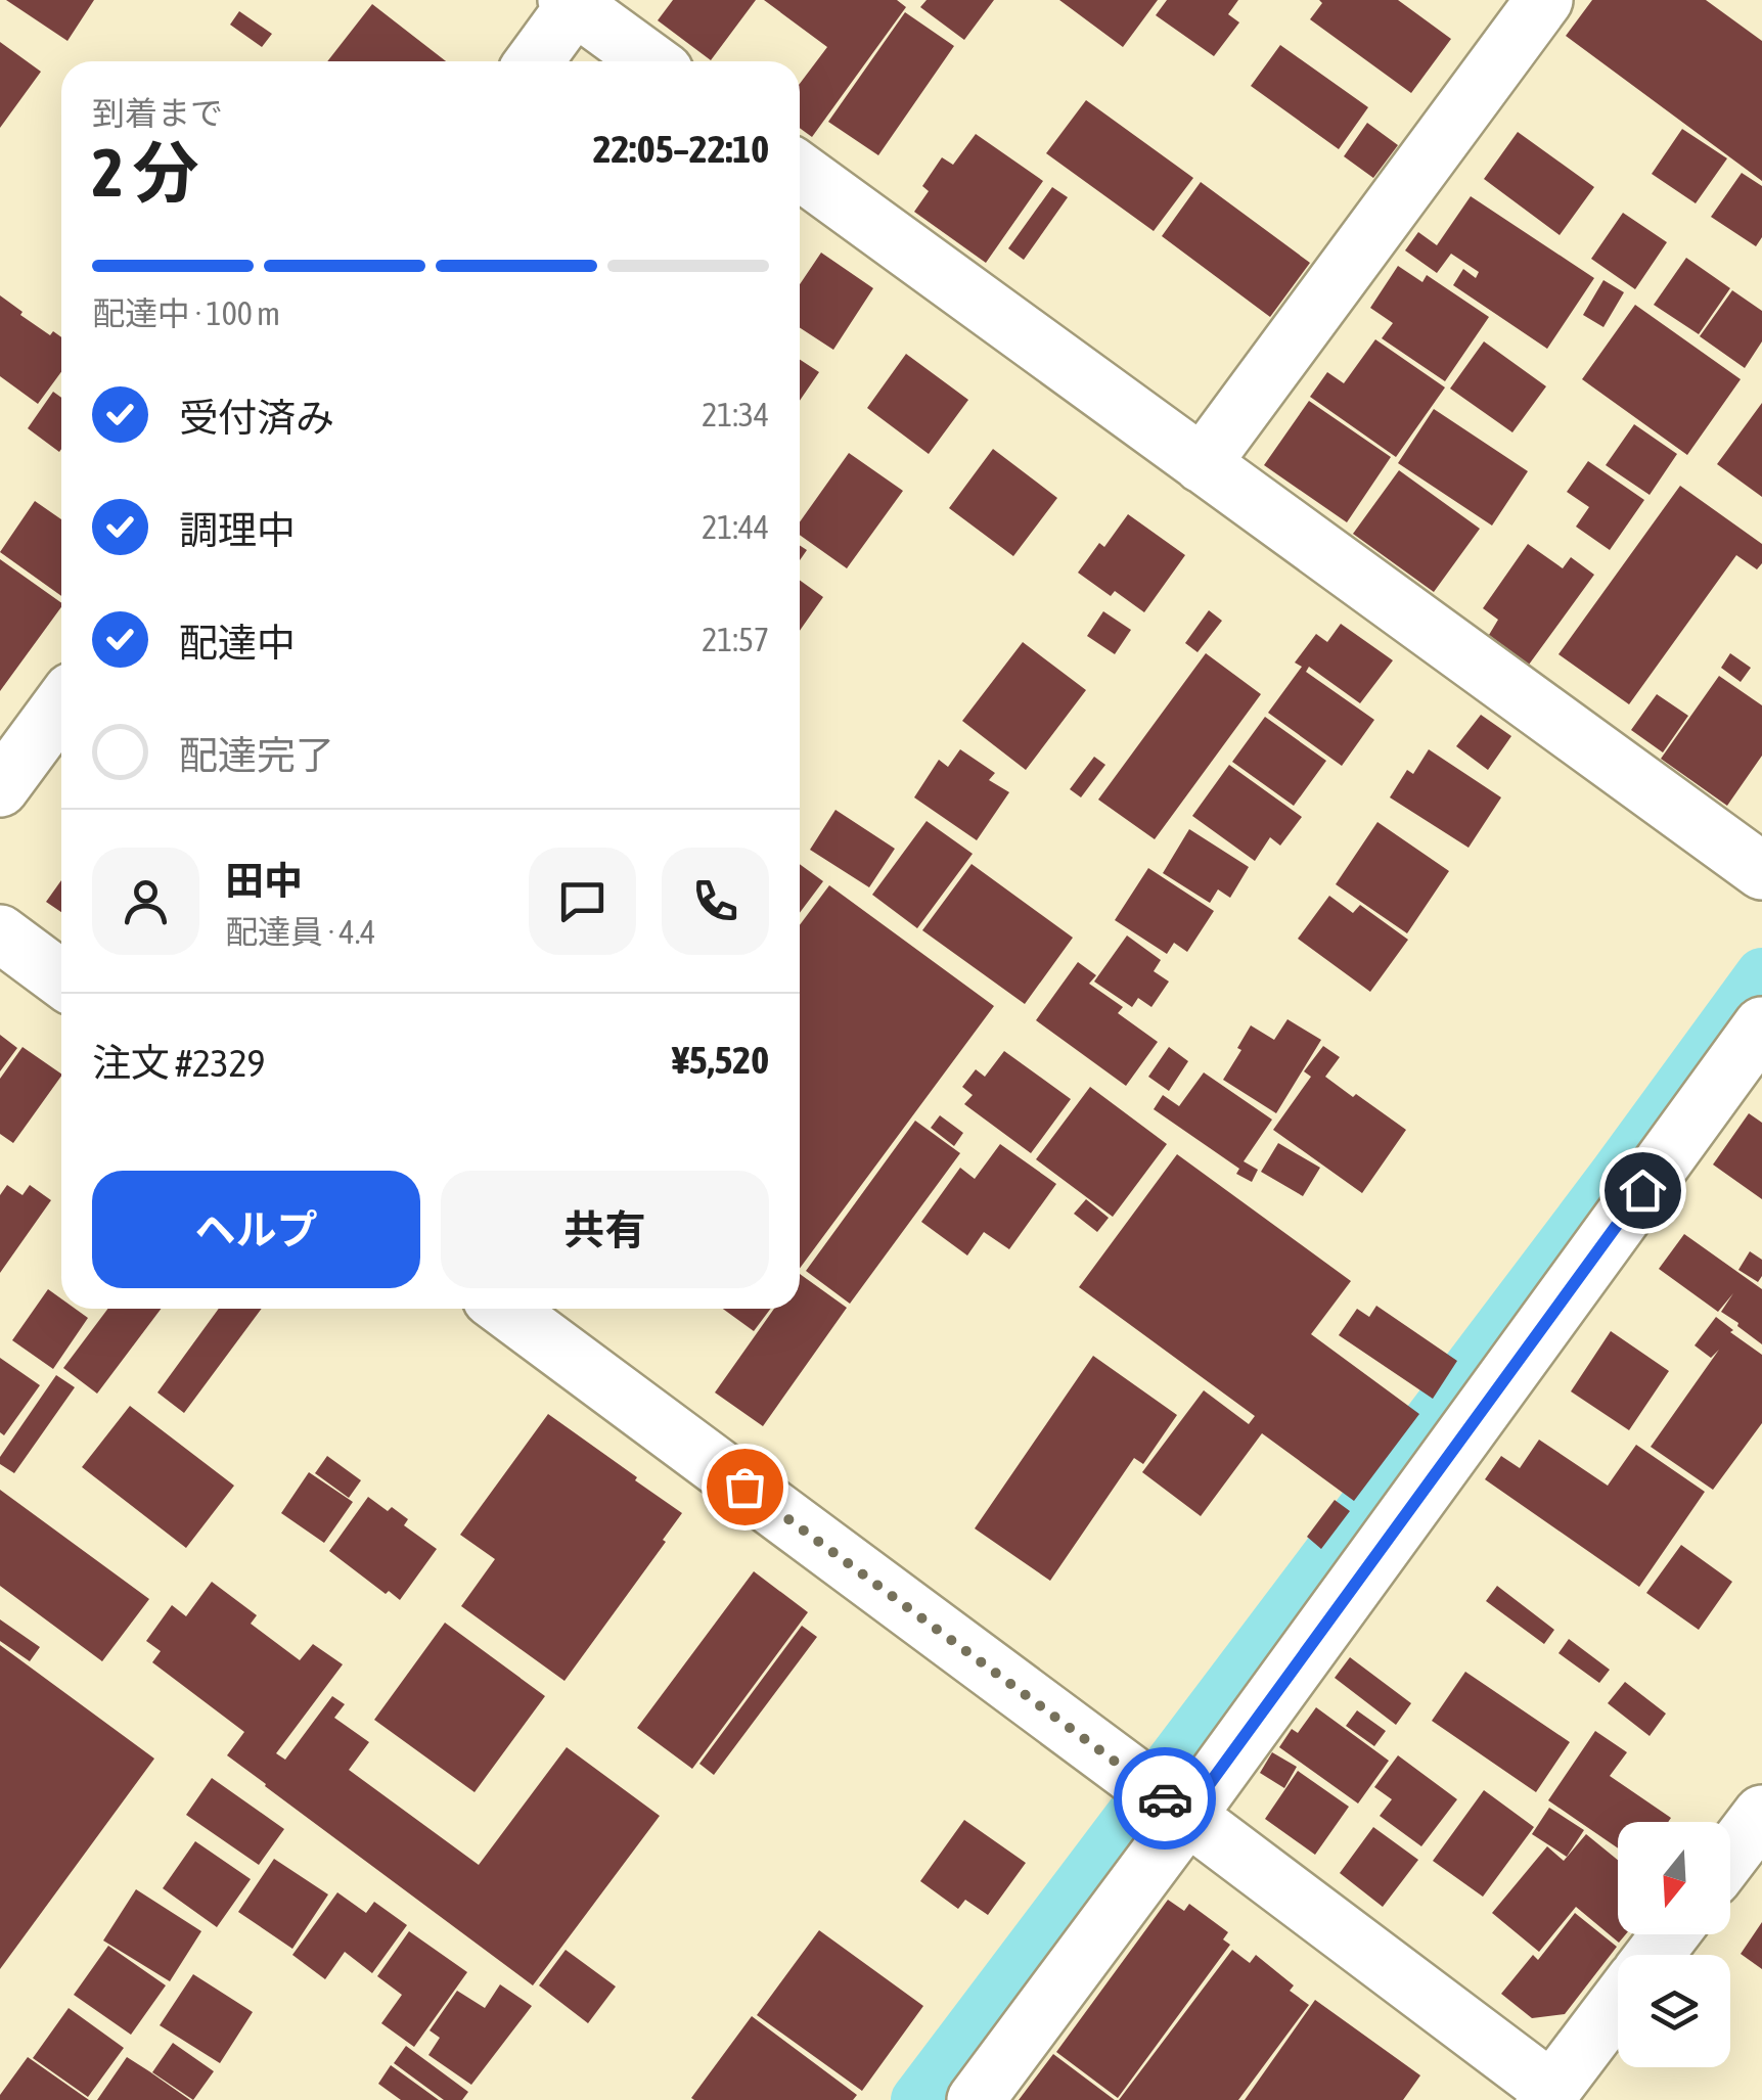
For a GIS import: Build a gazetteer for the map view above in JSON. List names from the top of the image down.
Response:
{
  "north": "bottom",
  "page": {
    "heading": ["2 分", "到着まで", "22:05–22:10"],
    "panel": [
      "田中",
      "配達員 · 4.4",
      "注文 #2329",
      "¥5,520"
    ],
    "bar": "配達中 · 100 m",
    "list": [
      ["受付済み", "21:34"],
      ["調理中", "21:44"],
      ["配達中", "21:57"],
      "配達完了"
    ],
    "buttons": ["ヘルプ", "共有"]
  }
}
